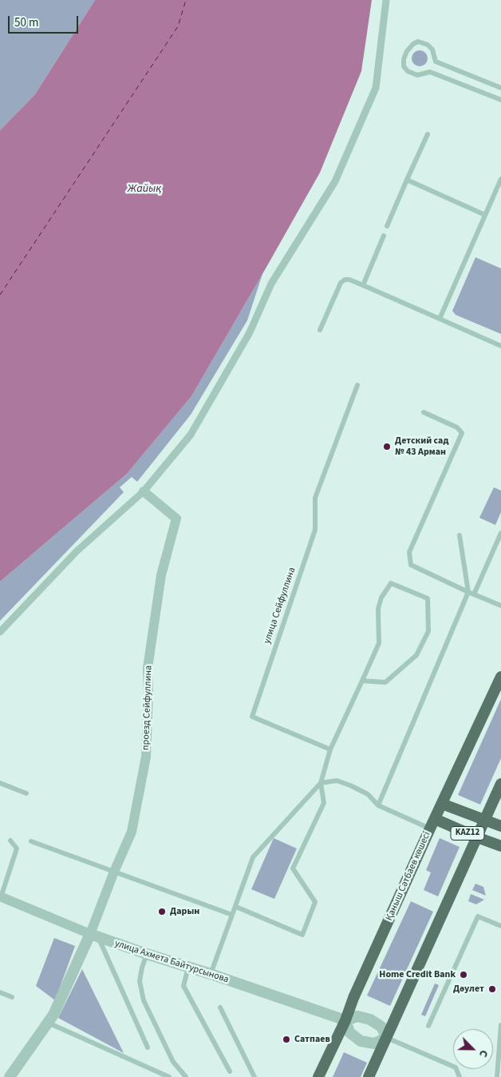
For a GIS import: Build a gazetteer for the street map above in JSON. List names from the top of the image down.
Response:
{
  "streets": {
    "main road": ["KAZ12", "Қаныш Сәтбаев көшесі"],
    "street": ["проезд Сейфуллина", "улица Ахмета Байтурсынова"],
    "lane": ["улица Сейфуллина"]
  },
  "crossings": [
    ["проезд Сейфуллина", "улица Ахмета Байтурсынова"],
    ["KAZ12", "Қаныш Сәтбаев көшесі"],
    ["Қаныш Сәтбаев көшесі", "улица Ахмета Байтурсынова"]
  ],
  "water": ["Жайық"],
  "places": [
    "Детский сад № 43 Арман",
    "Дарын",
    "Home Credit Bank",
    "Дәулет",
    "Сатпаев"
  ],
  "scale_bar": "50 m",
  "north": "bottom right"
}
